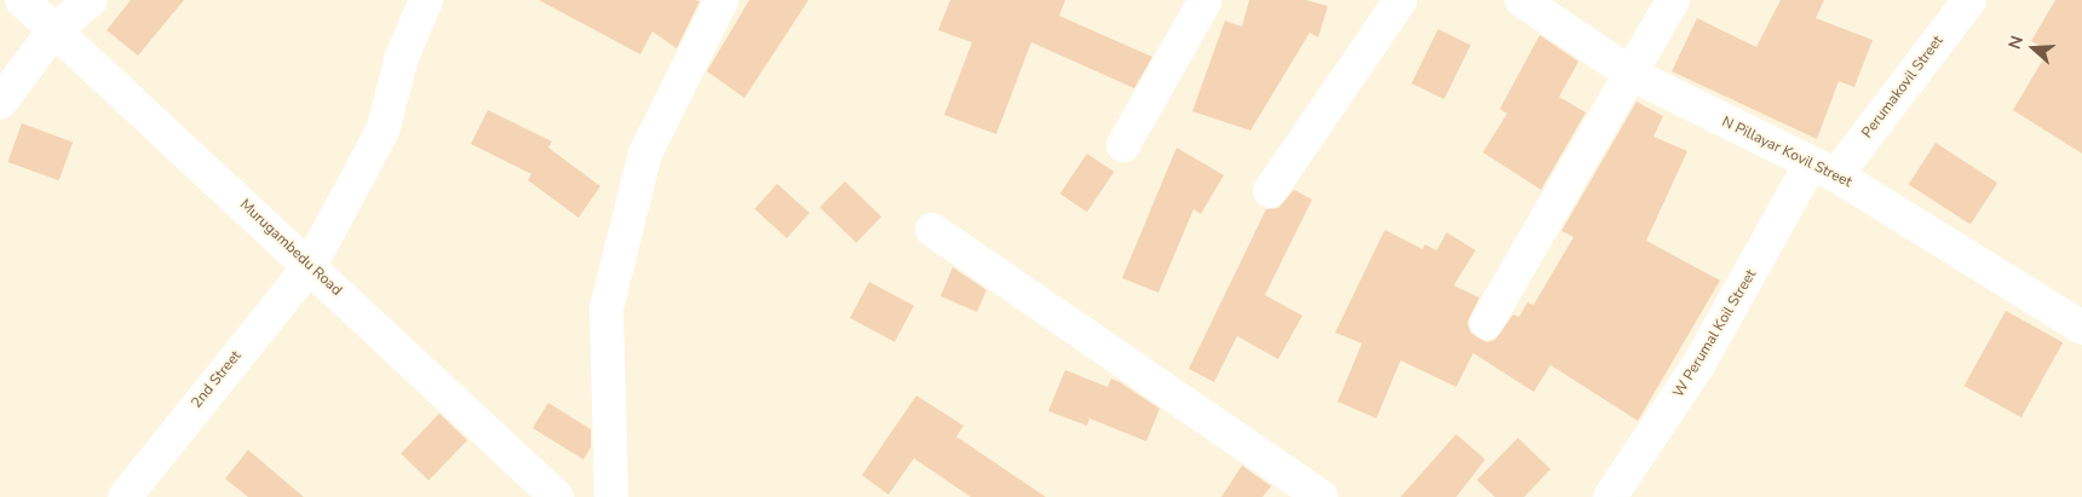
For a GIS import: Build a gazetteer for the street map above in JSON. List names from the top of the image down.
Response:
{
  "streets": {
    "street": [
      "Perumakovil Street",
      "N Pillayar Kovil Street",
      "Murugambedu Road",
      "W Perumal Koil Street",
      "2nd Street"
    ]
  },
  "crossings": [
    ["Perumakovil Street", "N Pillayar Kovil Street"],
    ["Perumakovil Street", "W Perumal Koil Street"],
    ["N Pillayar Kovil Street", "W Perumal Koil Street"],
    ["Murugambedu Road", "2nd Street"]
  ],
  "north": "left"
}
